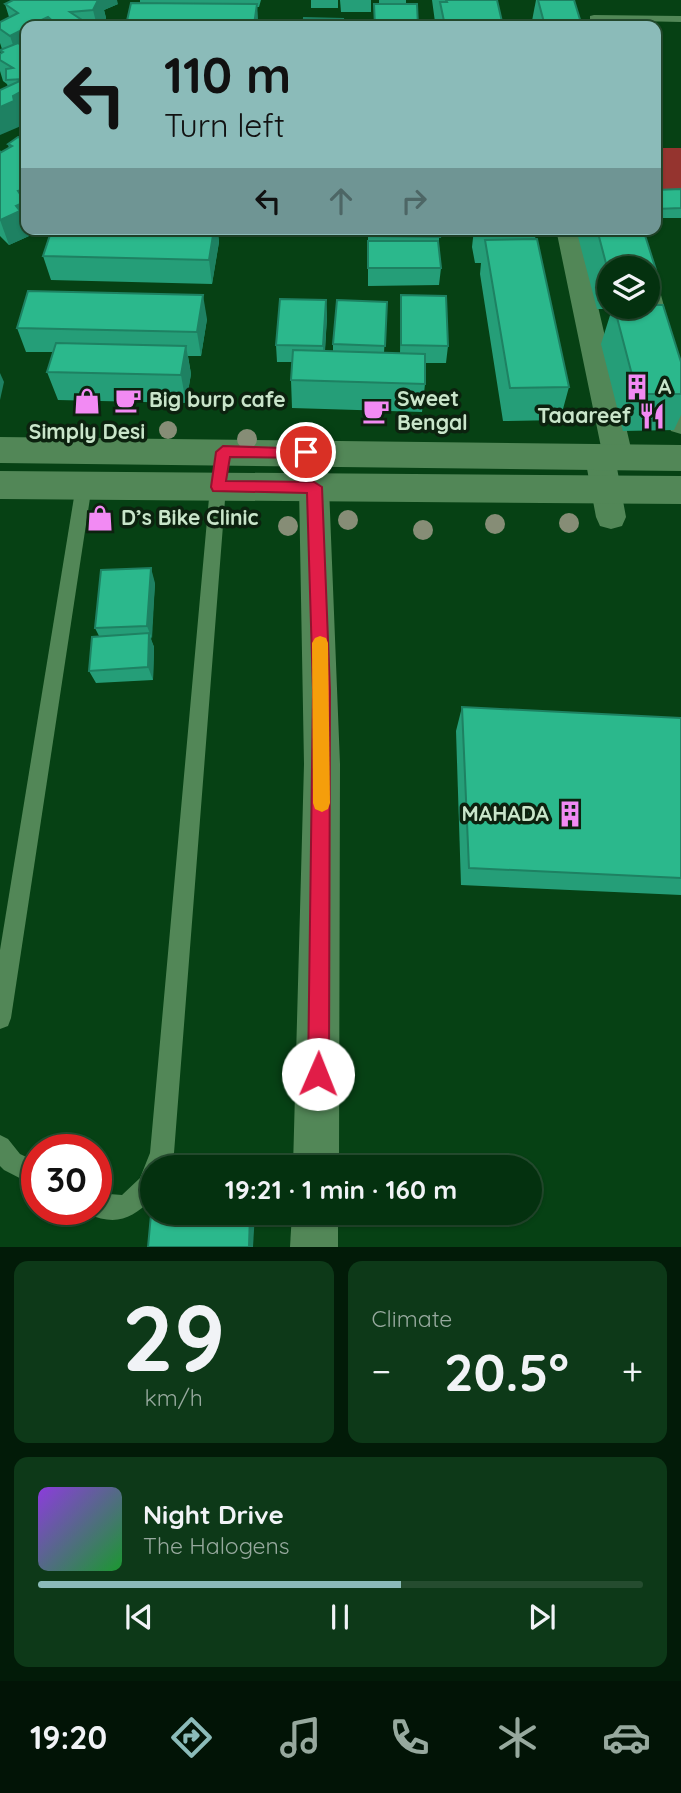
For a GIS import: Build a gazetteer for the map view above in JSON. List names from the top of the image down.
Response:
{
  "places": {
    "building": ["A", "MAHADA"],
    "cafe": ["Big burp cafe", "Sweet Bengal"],
    "shop": ["Simply Desi", "D’s Bike Clinic"],
    "restaurant": ["Taaareef"]
  },
  "page": {
    "turn": ["110 m", "Turn left"],
    "limit": "30",
    "trip": "19:21 · 1 min · 160 m",
    "tile": [
      ["29", "km/h"],
      "Climate"
    ],
    "heat": ["−", "20.5°", "+"],
    "song": ["Night Drive", "The Halogens"],
    "tabs": "19:20"
  }
}
